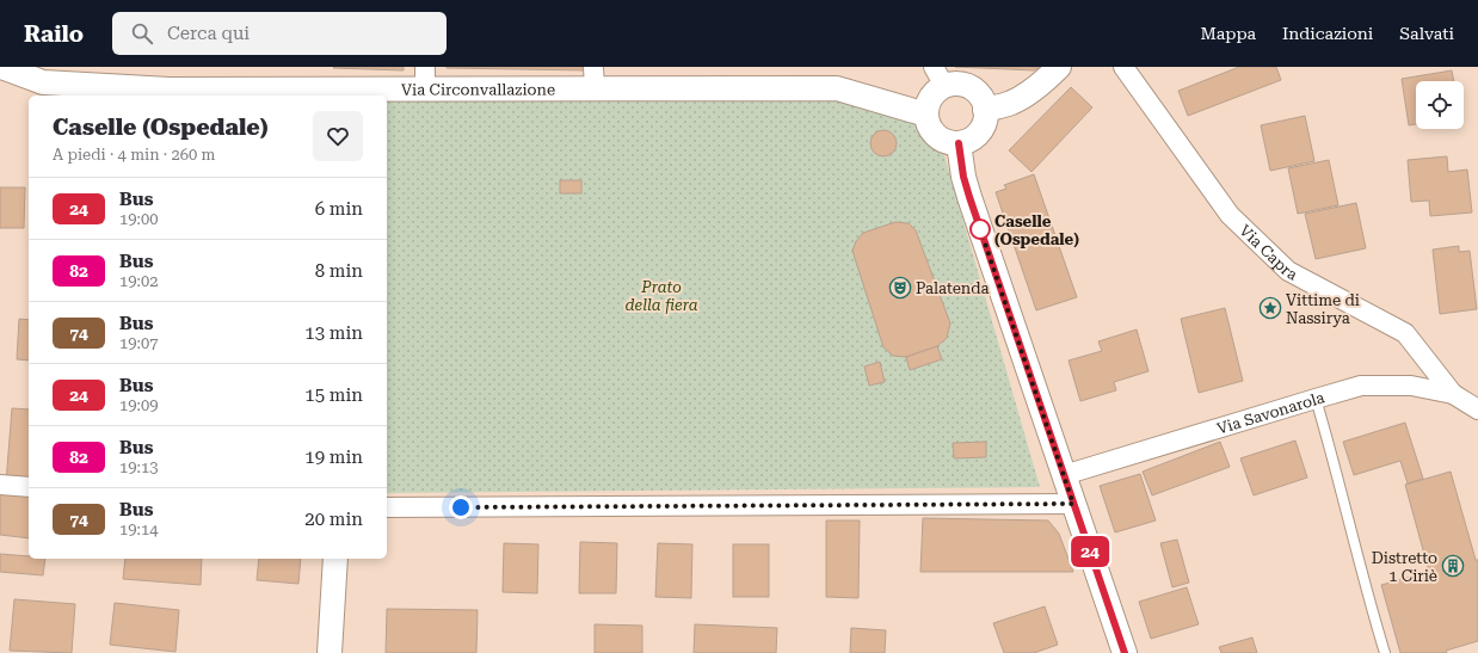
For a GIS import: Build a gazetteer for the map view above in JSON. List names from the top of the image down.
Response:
{
  "streets": {
    "street": ["Via Circonvallazione", "Via Capra", "Via Savonarola"]
  },
  "crossings": [
    ["Via Capra", "Via Savonarola"]
  ],
  "parks": ["Prato della fiera"],
  "places": {
    "other": ["Caselle (Ospedale)"],
    "theatre": ["Palatenda"],
    "place": ["Vittime di Nassirya"],
    "building": ["Distretto 1 Ciriè"]
  },
  "lines": ["bus line 24"],
  "page": {
    "header": "Railo",
    "search": "Cerca qui",
    "nav": ["Mappa", "Indicazioni", "Salvati"],
    "on_map": "24",
    "heading": ["Caselle (Ospedale)", "A piedi · 4 min · 260 m"],
    "list": [
      {
        "mark": "24",
        "name": "Bus",
        "note": "19:00",
        "value": "6 min"
      },
      {
        "mark": "82",
        "name": "Bus",
        "note": "19:02",
        "value": "8 min"
      },
      {
        "mark": "74",
        "name": "Bus",
        "note": "19:07",
        "value": "13 min"
      },
      {
        "mark": "24",
        "name": "Bus",
        "note": "19:09",
        "value": "15 min"
      },
      {
        "mark": "82",
        "name": "Bus",
        "note": "19:13",
        "value": "19 min"
      },
      {
        "mark": "74",
        "name": "Bus",
        "note": "19:14",
        "value": "20 min"
      }
    ]
  }
}
